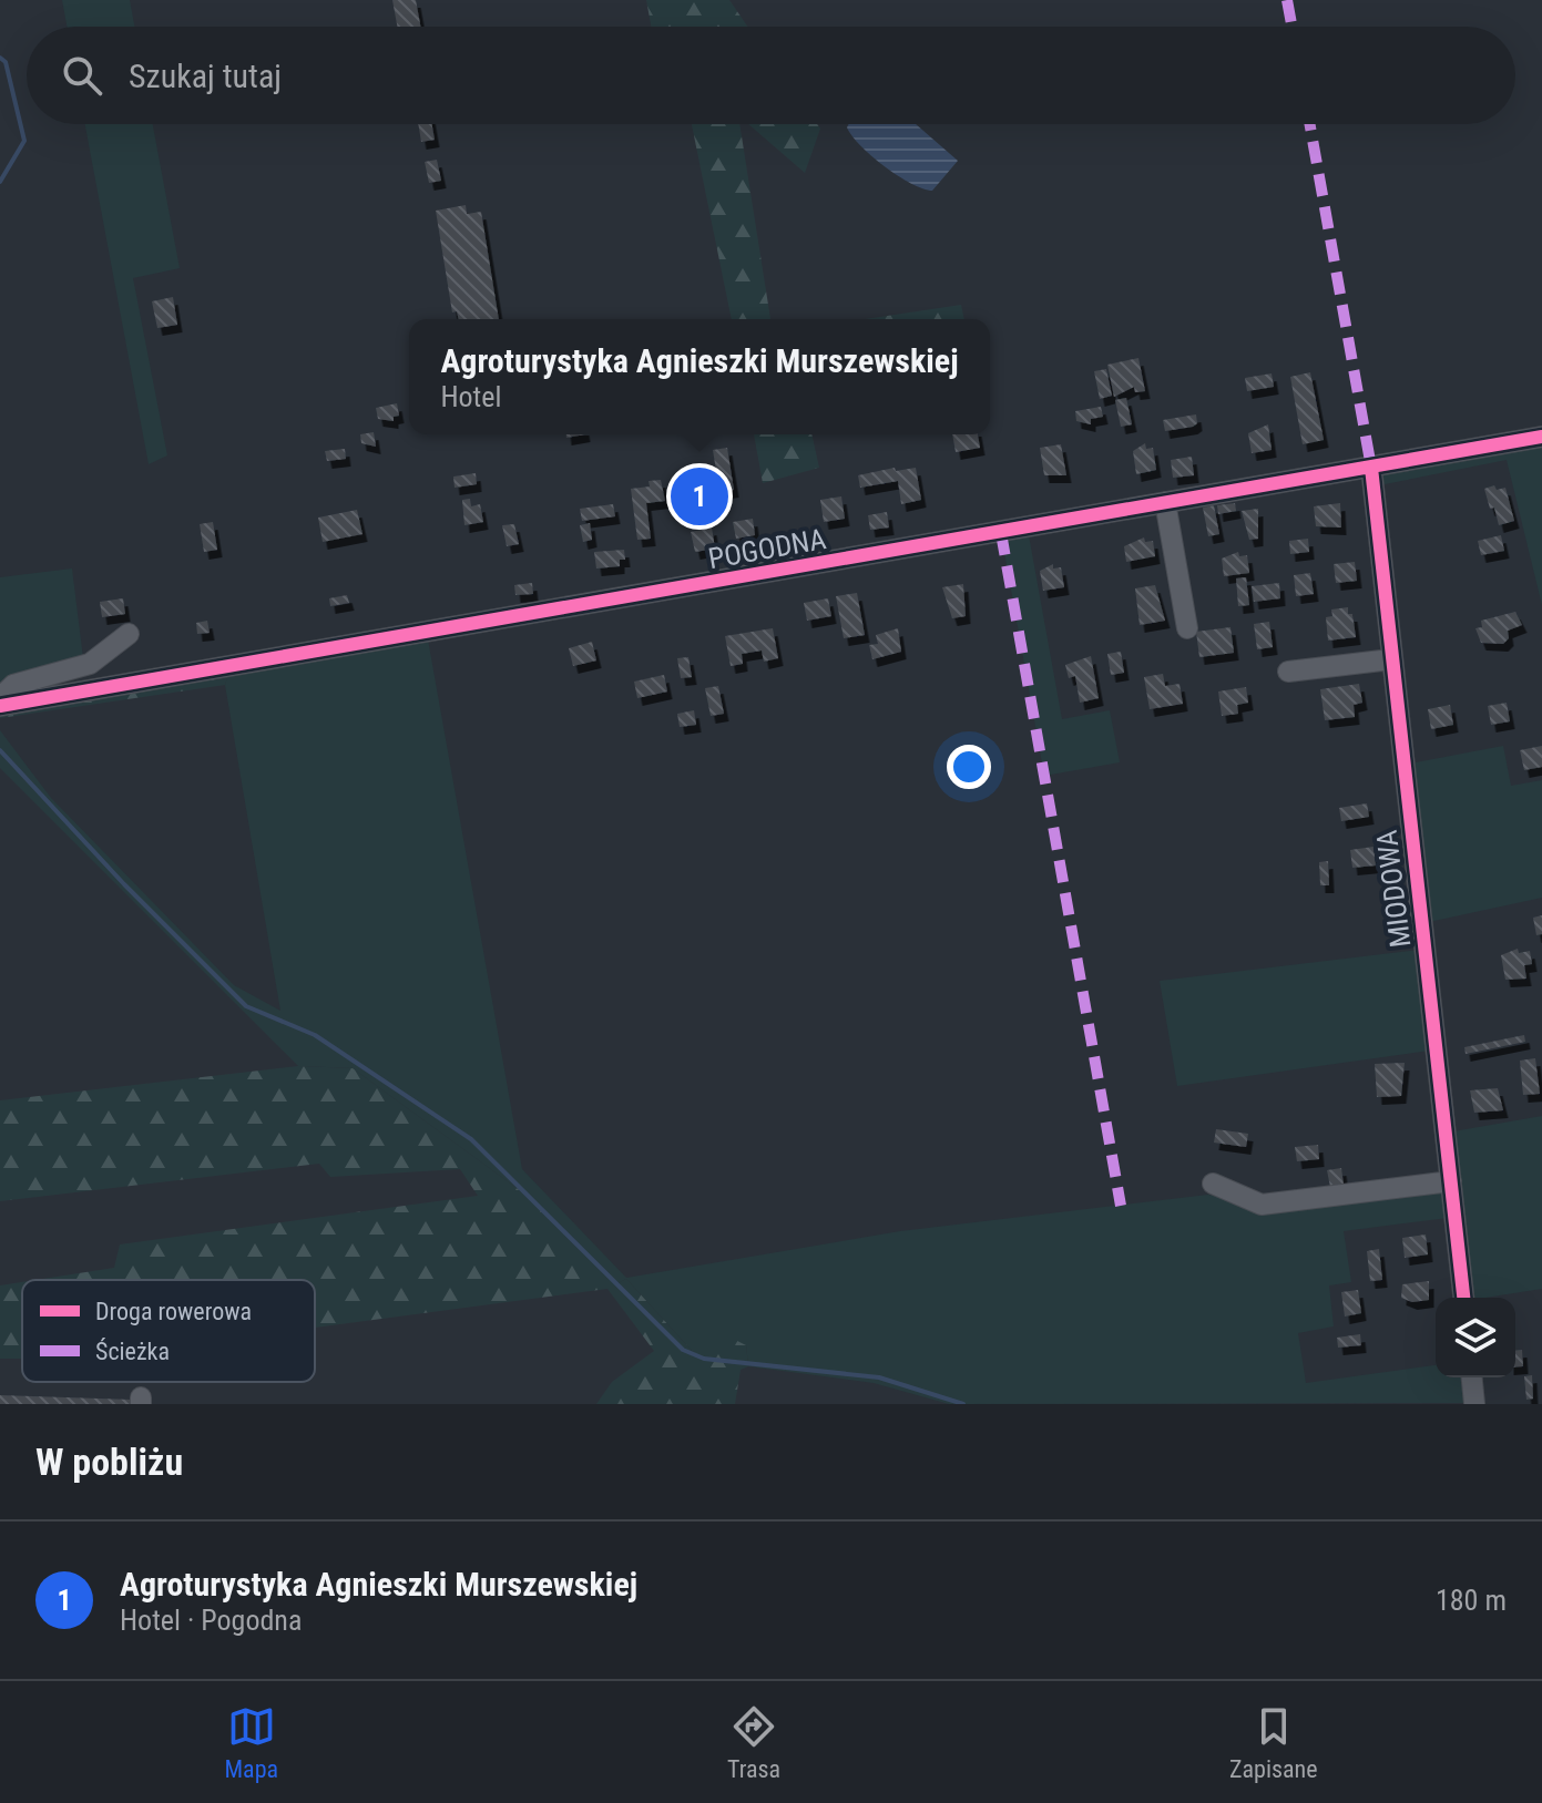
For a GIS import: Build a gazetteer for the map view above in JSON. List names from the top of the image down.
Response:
{
  "streets": {
    "street": ["POGODNA", "MIODOWA"]
  },
  "crossings": [
    ["POGODNA", "MIODOWA"]
  ],
  "legend": ["Droga rowerowa", "Ścieżka"],
  "page": {
    "search": "Szukaj tutaj",
    "popup": ["Agroturystyka Agnieszki Murszewskiej", "Hotel"],
    "pins": "1",
    "heading": "W pobliżu",
    "list": [
      {
        "mark": "1",
        "name": "Agroturystyka Agnieszki Murszewskiej",
        "note": "Hotel · Pogodna",
        "value": "180 m"
      }
    ],
    "nav": ["Mapa", "Trasa", "Zapisane"]
  }
}
